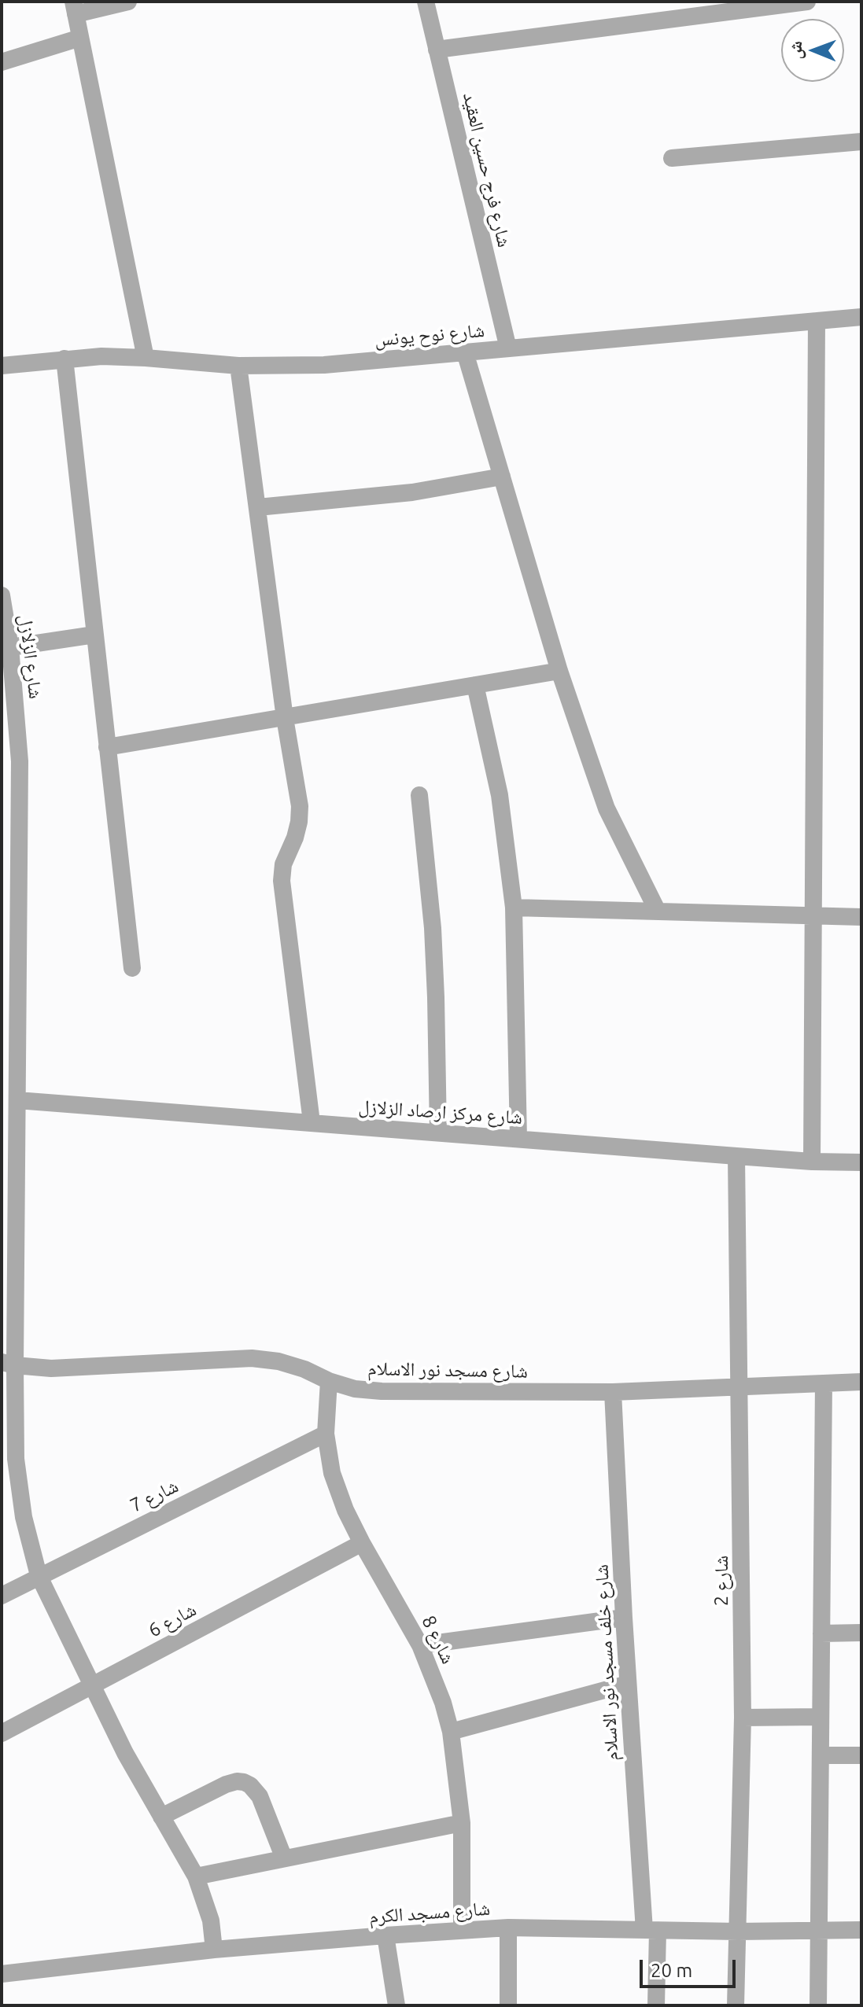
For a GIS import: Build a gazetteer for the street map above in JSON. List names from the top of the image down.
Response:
{
  "streets": {
    "street": [
      "شارع فرج حسين العقيد",
      "شارع نوح يونس",
      "شارع الزلازل",
      "شارع مركز ارصاد الزلازل",
      "شارع مسجد نور الاسلام",
      "شارع 7",
      "شارع 2",
      "شارع 6",
      "شارع 8",
      "شارع خلف مسجد نور الاسلام",
      "شارع مسجد الكرم"
    ]
  },
  "crossings": [
    ["شارع فرج حسين العقيد", "شارع نوح يونس"],
    ["شارع الزلازل", "شارع مركز ارصاد الزلازل"],
    ["شارع الزلازل", "شارع مسجد نور الاسلام"],
    ["شارع الزلازل", "شارع 7"],
    ["شارع الزلازل", "شارع 6"],
    ["شارع الزلازل", "شارع مسجد الكرم"],
    ["شارع مركز ارصاد الزلازل", "شارع 2"],
    ["شارع مسجد نور الاسلام", "شارع 2"],
    ["شارع مسجد نور الاسلام", "شارع 8"],
    ["شارع مسجد نور الاسلام", "شارع خلف مسجد نور الاسلام"],
    ["شارع 7", "شارع 8"],
    ["شارع 2", "شارع مسجد الكرم"],
    ["شارع 6", "شارع 8"],
    ["شارع 8", "شارع مسجد الكرم"],
    ["شارع خلف مسجد نور الاسلام", "شارع مسجد الكرم"]
  ],
  "scale_bar": "20 m",
  "north": "left"
}
